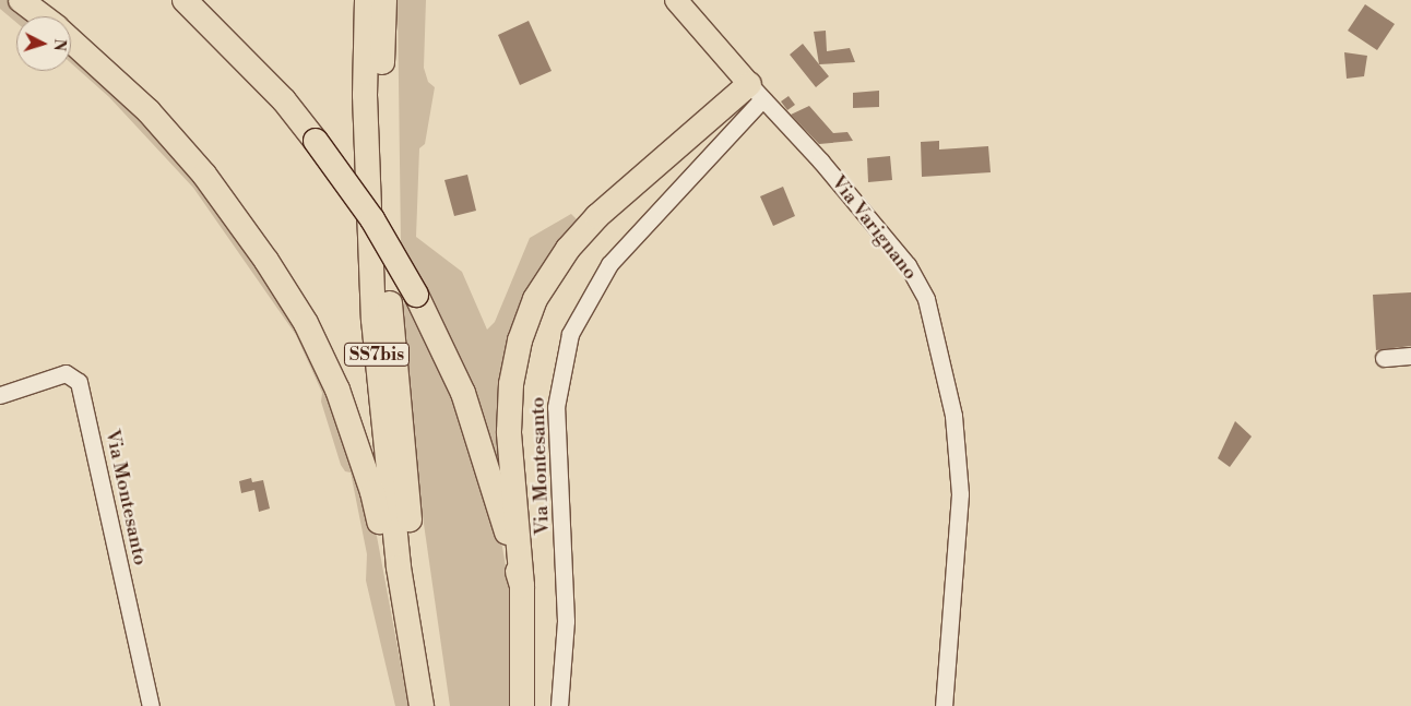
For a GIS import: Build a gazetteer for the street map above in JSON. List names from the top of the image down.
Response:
{
  "streets": {
    "highway": ["SS7bis"],
    "main road": ["Via Varignano"],
    "street": ["Via Montesanto"]
  },
  "crossings": [
    ["Via Varignano", "Via Montesanto"]
  ],
  "north": "right"
}
